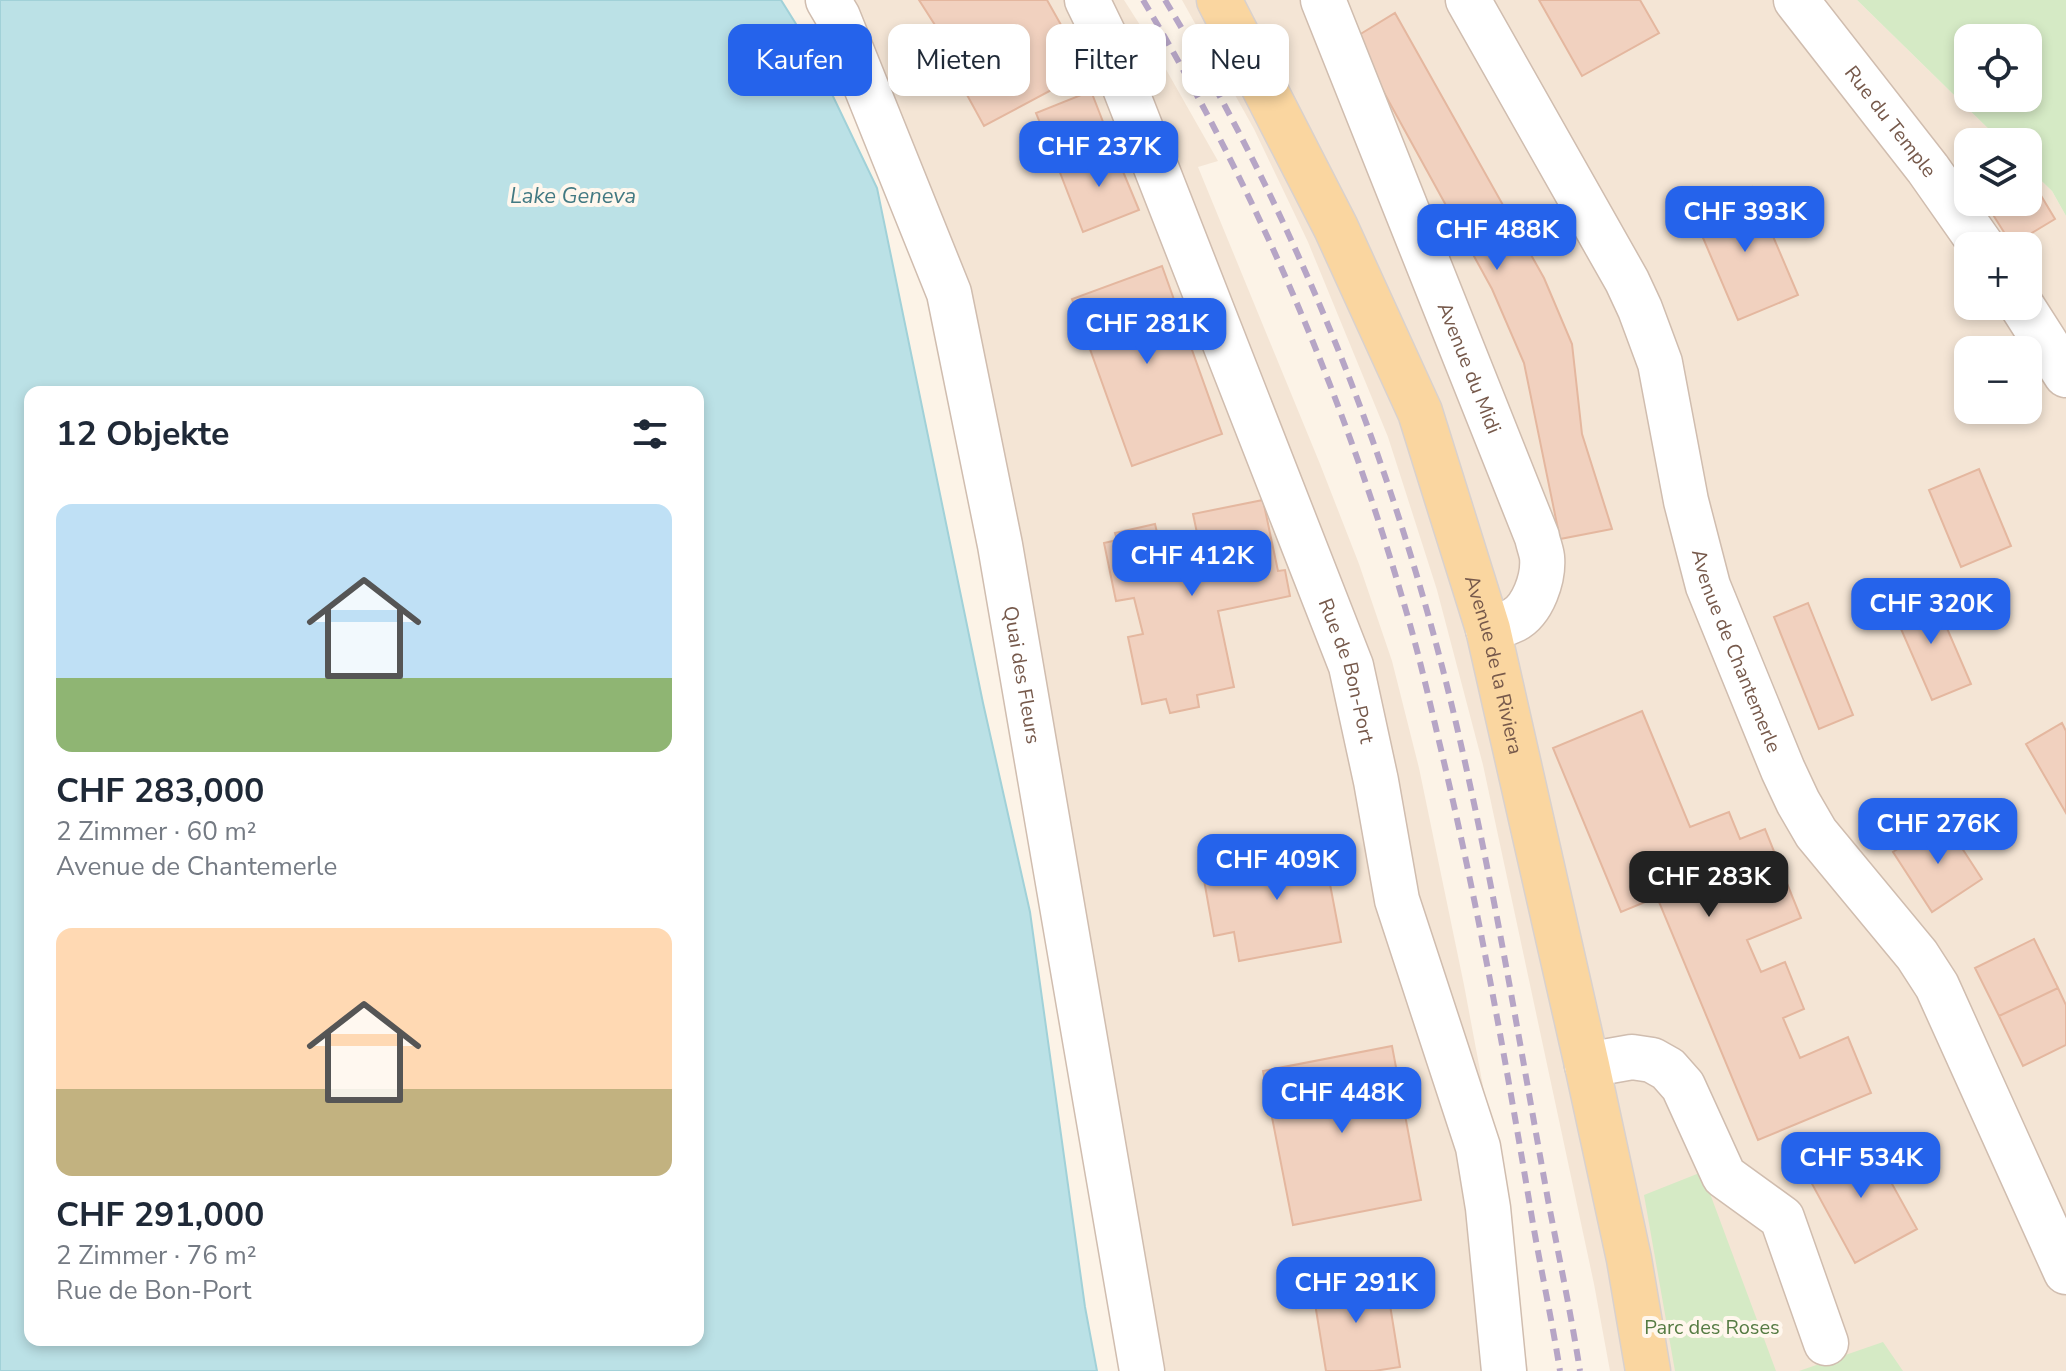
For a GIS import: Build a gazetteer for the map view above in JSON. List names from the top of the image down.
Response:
{
  "streets": {
    "main road": ["Avenue de la Riviera"],
    "street": [
      "Rue du Temple",
      "Avenue du Midi",
      "Avenue de Chantemerle",
      "Rue de Bon-Port",
      "Quai des Fleurs"
    ]
  },
  "crossings": [
    ["Avenue du Midi", "Avenue de la Riviera"]
  ],
  "water": ["Lake Geneva"],
  "parks": ["Parc des Roses"],
  "page": {
    "map_buttons": ["+", "−"],
    "chip": [
      "Kaufen",
      "Mieten",
      "Filter",
      "Neu"
    ],
    "price": [
      "CHF 237K",
      "CHF 393K",
      "CHF 488K",
      "CHF 281K",
      "CHF 412K",
      "CHF 320K",
      "CHF 276K",
      "CHF 409K",
      "CHF 283K",
      "CHF 448K",
      "CHF 534K",
      "CHF 291K"
    ],
    "heading": "12 Objekte",
    "list": [
      {
        "name": "CHF 283,000",
        "note": "2 Zimmer · 60 m² · Avenue de Chantemerle"
      },
      {
        "name": "CHF 291,000",
        "note": "2 Zimmer · 76 m² · Rue de Bon-Port"
      }
    ]
  }
}
